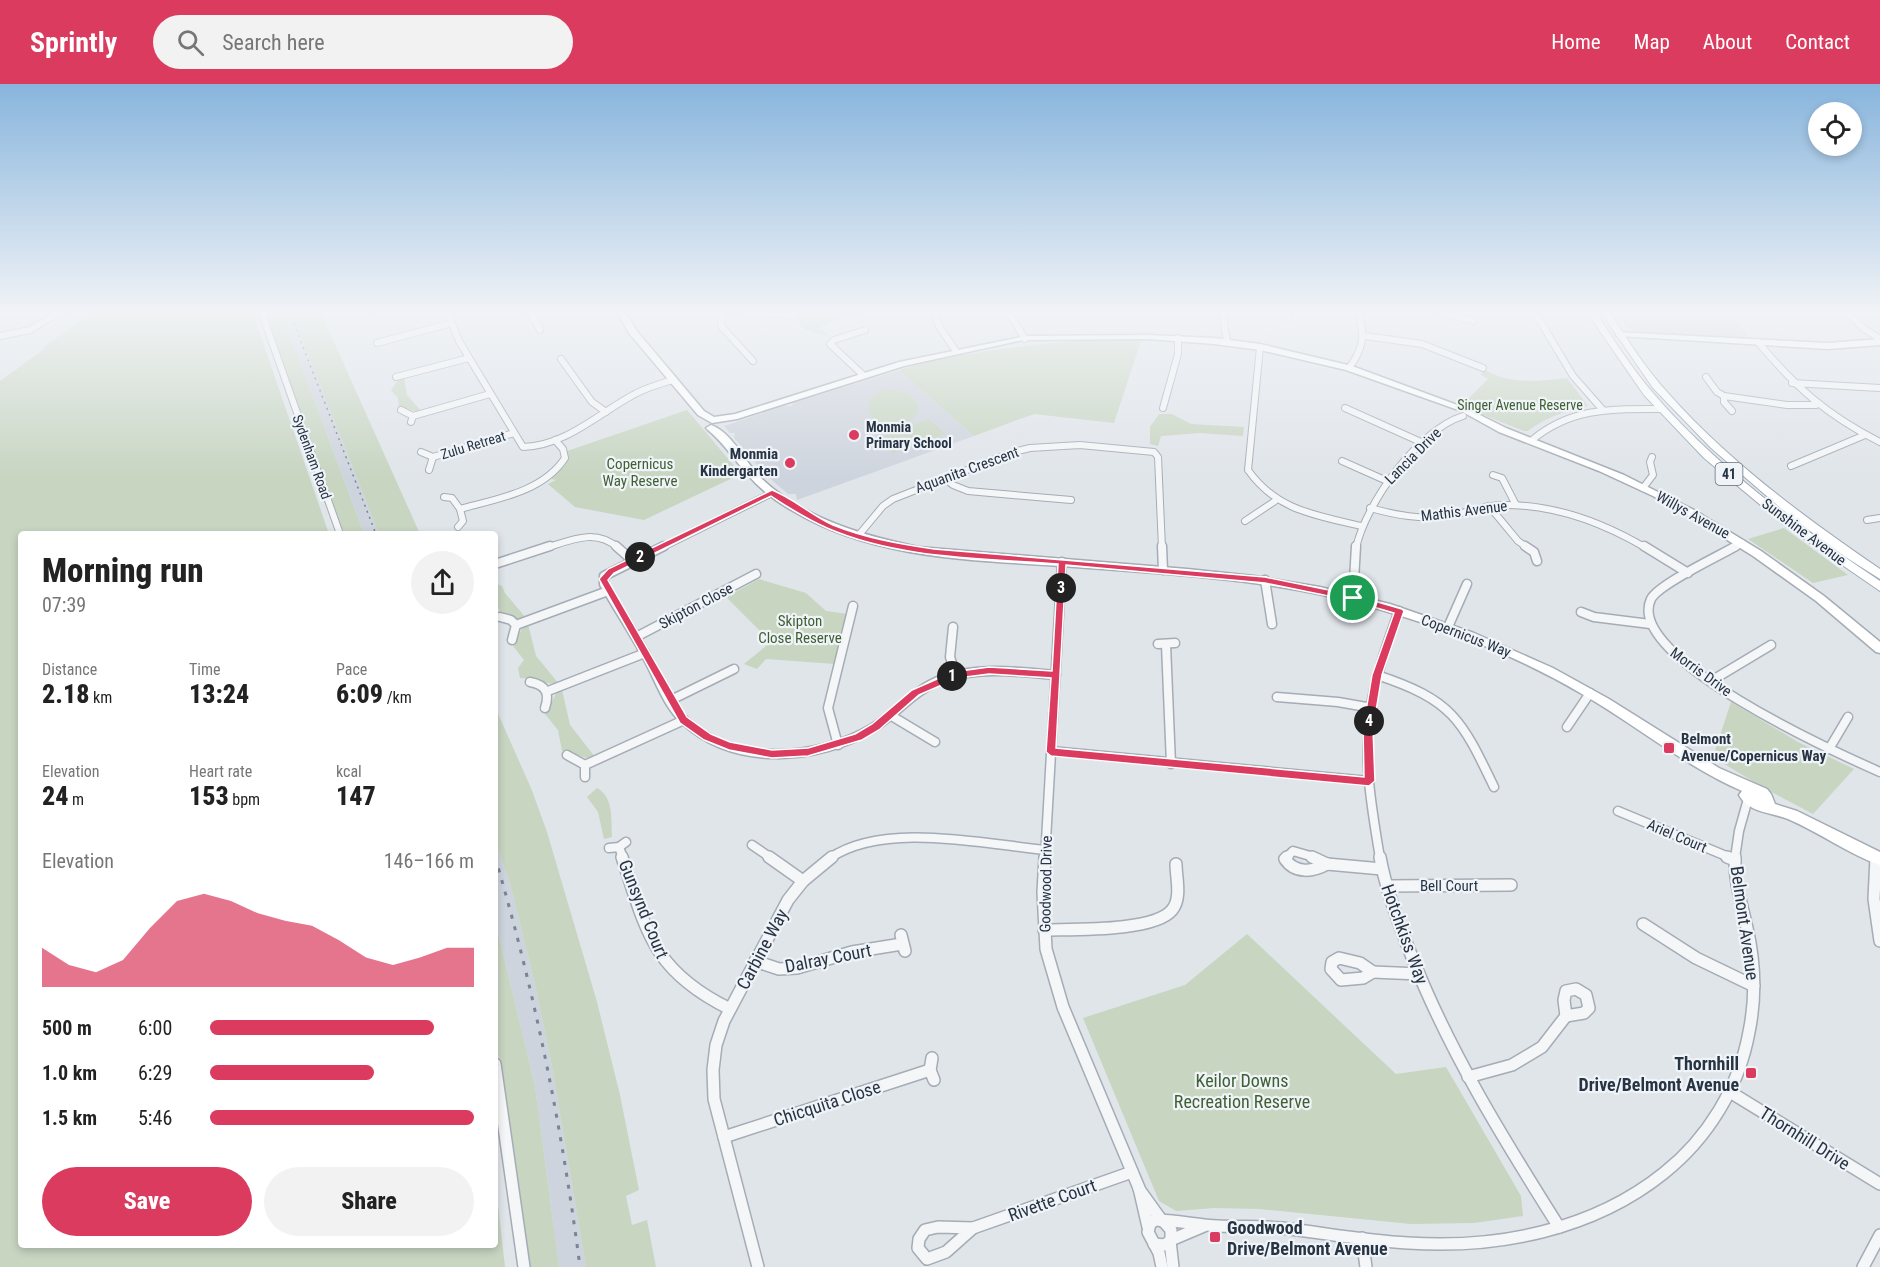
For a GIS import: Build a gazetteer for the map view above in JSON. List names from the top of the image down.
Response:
{
  "streets": {
    "main road": ["41", "Sunshine Avenue"],
    "street": [
      "Zulu Retreat",
      "Lancia Drive",
      "Sydenham Road",
      "Aquanita Crescent",
      "Mathis Avenue",
      "Willys Avenue",
      "Skipton Close",
      "Copernicus Way",
      "Morris Drive",
      "Ariel Court",
      "Goodwood Drive",
      "Bell Court",
      "Gunsynd Court",
      "Belmont Avenue",
      "Hotchkiss Way",
      "Carbine Way",
      "Dalray Court",
      "Chicquita Close",
      "Thornhill Drive",
      "Rivette Court"
    ]
  },
  "crossings": [
    ["Lancia Drive", "Mathis Avenue"],
    ["Lancia Drive", "Willys Avenue"],
    ["Lancia Drive", "Copernicus Way"],
    ["Aquanita Crescent", "Copernicus Way"],
    ["Willys Avenue", "Copernicus Way"],
    ["Copernicus Way", "Goodwood Drive"],
    ["Copernicus Way", "Belmont Avenue"],
    ["Copernicus Way", "Hotchkiss Way"],
    ["Ariel Court", "Belmont Avenue"],
    ["Goodwood Drive", "Belmont Avenue"],
    ["Goodwood Drive", "Carbine Way"],
    ["Goodwood Drive", "Rivette Court"],
    ["Bell Court", "Hotchkiss Way"],
    ["Gunsynd Court", "Carbine Way"],
    ["Belmont Avenue", "Hotchkiss Way"],
    ["Belmont Avenue", "Thornhill Drive"],
    ["Carbine Way", "Dalray Court"],
    ["Carbine Way", "Chicquita Close"]
  ],
  "parks": [
    "Singer Avenue Reserve",
    "Copernicus Way Reserve",
    "Skipton Close Reserve",
    "Keilor Downs Recreation Reserve"
  ],
  "places": {
    "other": ["Monmia Primary School", "Monmia Kindergarten"],
    "transit": ["Belmont Avenue/Copernicus Way", "Thornhill Drive/Belmont Avenue", "Goodwood Drive/Belmont Avenue"]
  },
  "page": {
    "header": "Sprintly",
    "search": "Search here",
    "nav": [
      "Home",
      "Map",
      "About",
      "Contact"
    ],
    "heading": ["Morning run", "07:39"],
    "pins": [
      "2",
      "3",
      "1",
      "4"
    ],
    "stats": [
      ["Distance", "2.18 km"],
      ["Time", "13:24"],
      ["Pace", "6:09 /km"],
      ["Elevation", "24 m"],
      ["Heart rate", "153 bpm"],
      ["kcal", "147"]
    ],
    "chart": ["Elevation", "146–166 m"],
    "list": [
      {
        "name": "500 m",
        "note": "6:00"
      },
      {
        "name": "1.0 km",
        "note": "6:29"
      },
      {
        "name": "1.5 km",
        "note": "5:46"
      }
    ],
    "buttons": ["Save", "Share"]
  }
}
